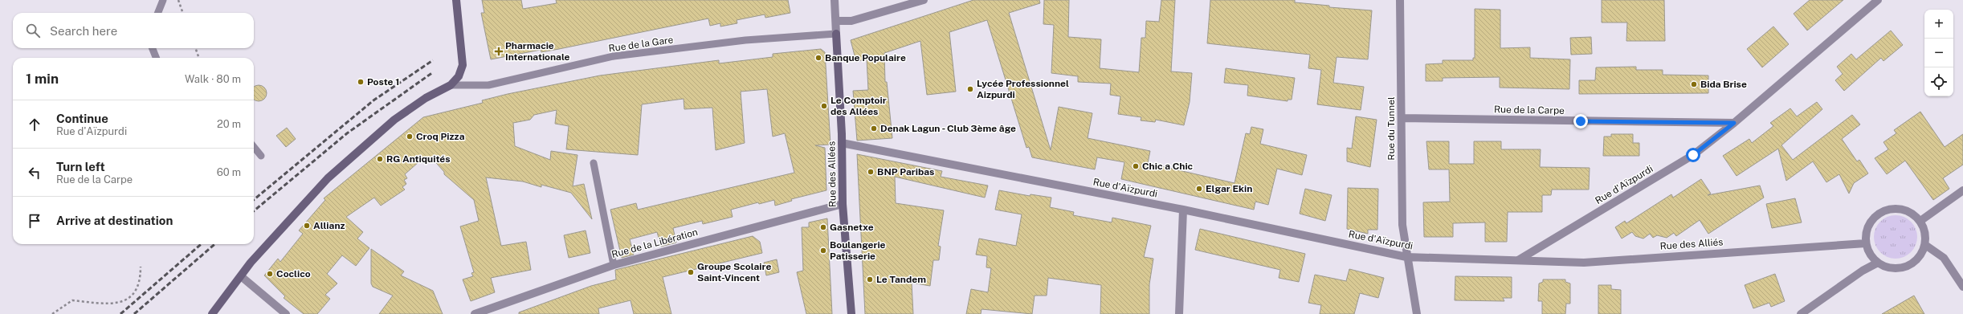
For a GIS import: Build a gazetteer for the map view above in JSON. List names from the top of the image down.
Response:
{
  "streets": {
    "main road": ["Rue des Allées"],
    "street": [
      "Rue de la Carpe",
      "Rue du Tunnel",
      "Rue d'Aïzpurdi",
      "Rue de la Libération",
      "Rue des Alliés"
    ],
    "lane": ["Rue de la Gare"]
  },
  "crossings": [
    ["Rue de la Gare", "Rue des Allées"],
    ["Rue de la Carpe", "Rue du Tunnel"],
    ["Rue de la Carpe", "Rue d'Aïzpurdi"],
    ["Rue du Tunnel", "Rue d'Aïzpurdi"],
    ["Rue des Allées", "Rue d'Aïzpurdi"],
    ["Rue des Allées", "Rue de la Libération"],
    ["Rue d'Aïzpurdi", "Rue des Alliés"]
  ],
  "places": {
    "health": ["Pharmacie Internationale"],
    "other": [
      "Banque Populaire",
      "Poste 1",
      "Bida Brise",
      "Lycée Professionnel Aizpurdi",
      "Le Comptoir des Allées",
      "Denak Lagun - Club 3ème âge",
      "Croq Pizza",
      "RG Antiquités",
      "Chic a Chic",
      "BNP Paribas",
      "Elgar Ekin",
      "Allianz",
      "Gasnetxe",
      "Boulangerie Patisserie",
      "Groupe Scolaire Saint-Vincent",
      "Coclico",
      "Le Tandem"
    ]
  },
  "page": {
    "map_buttons": ["+", "−"],
    "search": "Search here",
    "heading": ["1 min", "Walk · 80 m"],
    "list": [
      ["Continue", "Rue d'Aïzpurdi", "20 m"],
      ["Turn left", "Rue de la Carpe", "60 m"],
      "Arrive at destination"
    ]
  }
}
